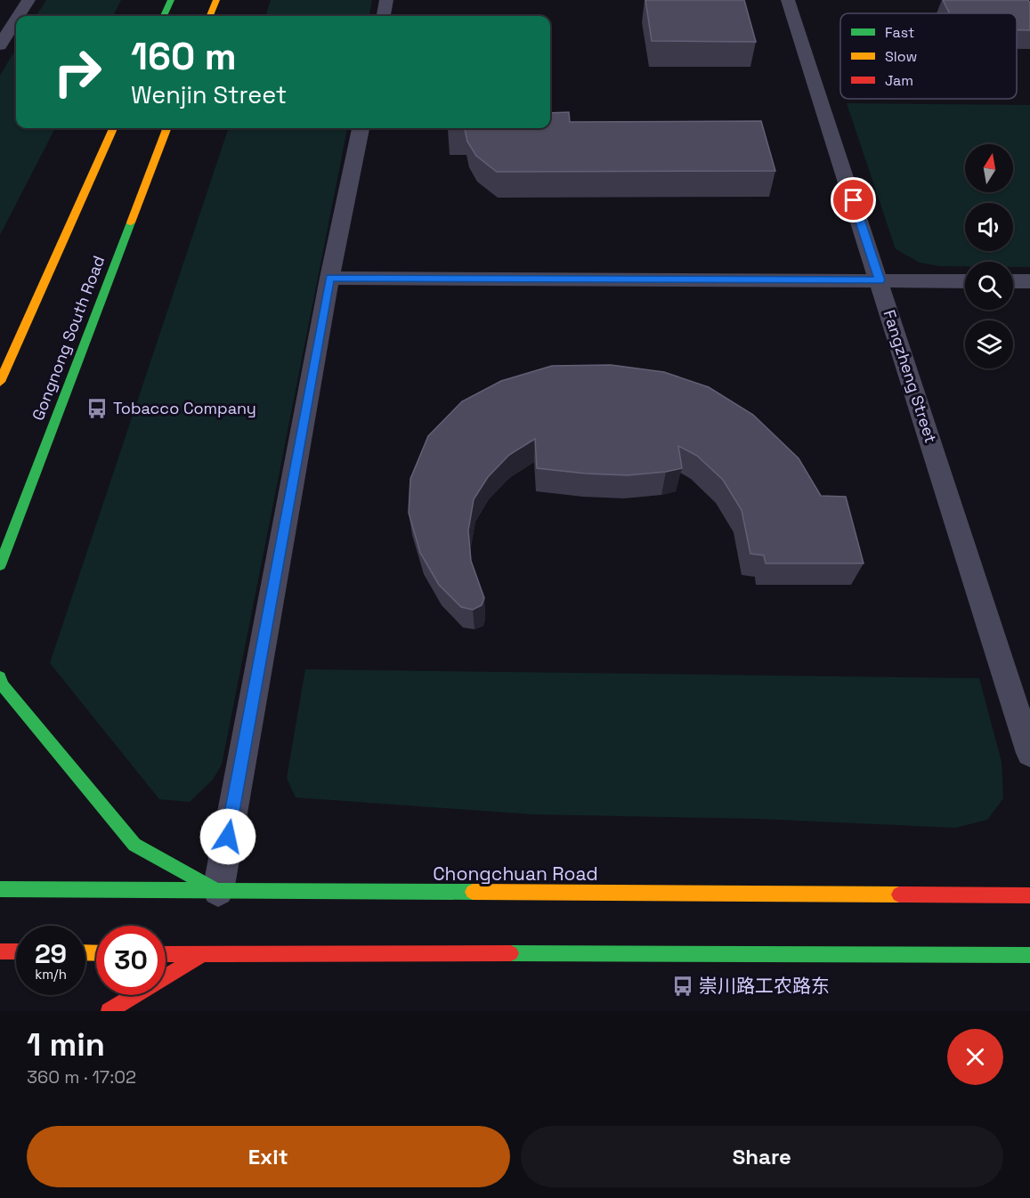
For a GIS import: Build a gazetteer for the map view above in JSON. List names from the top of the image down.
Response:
{
  "streets": {
    "main road": ["Gongnong South Road", "Chongchuan Road"],
    "street": ["Fangzheng Street"]
  },
  "places": {
    "bus stop": ["Tobacco Company", "崇川路工农路东"]
  },
  "legend": ["Fast", "Slow", "Jam"],
  "north": "top",
  "page": {
    "turn": ["160 m", "Wenjin Street"],
    "speed": "29 km/h",
    "limit": "30",
    "heading": ["1 min", "360 m · 17:02"],
    "buttons": ["Exit", "Share"]
  }
}
